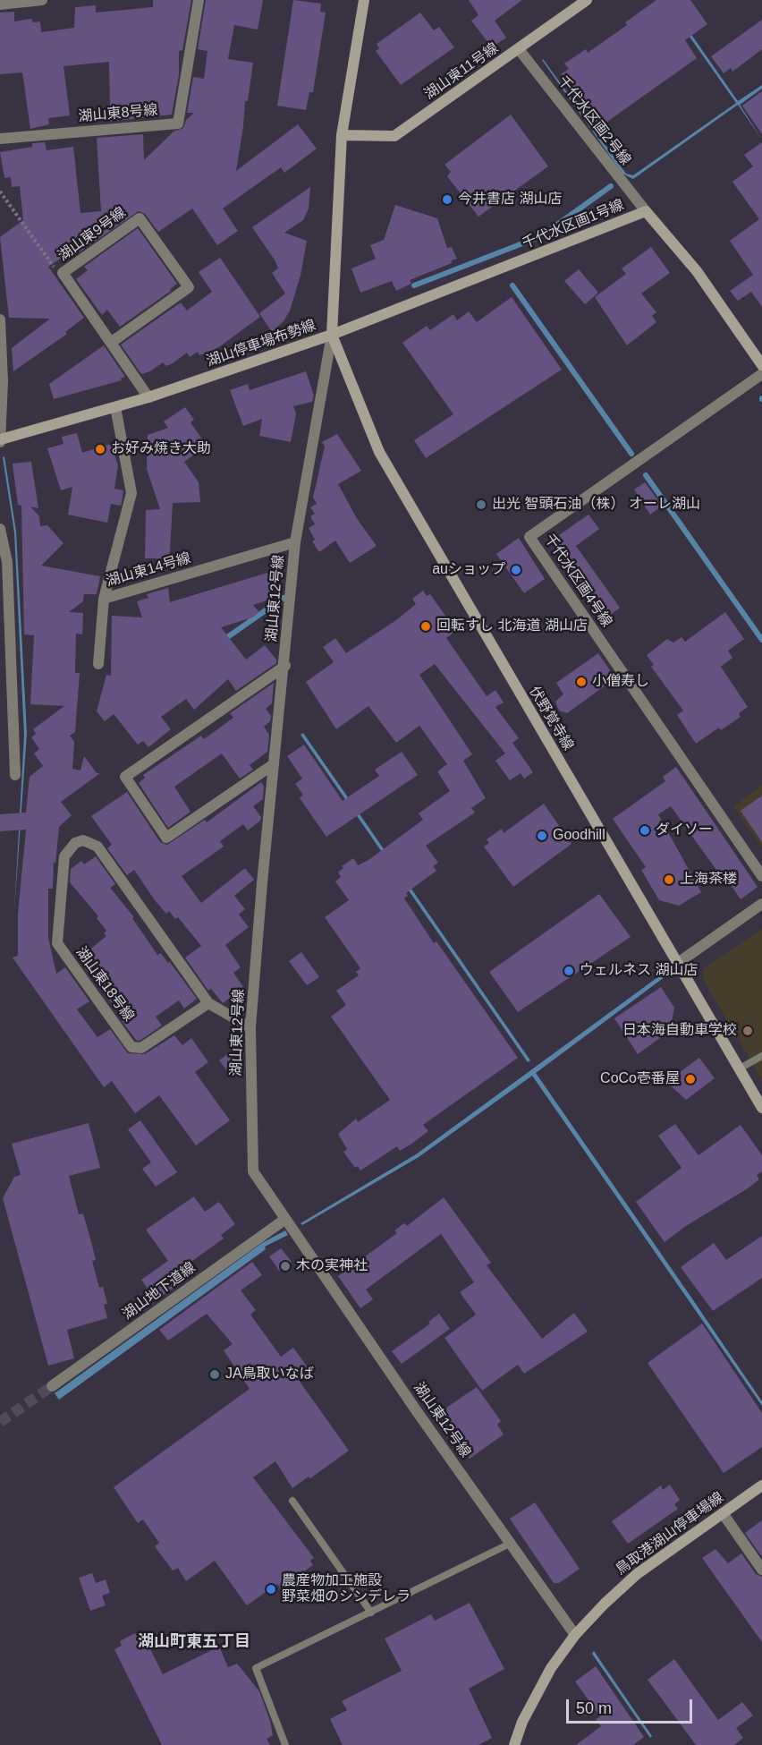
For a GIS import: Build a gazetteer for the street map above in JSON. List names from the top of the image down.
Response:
{
  "streets": {
    "main road": [
      "湖山東11号線",
      "千代水区画1号線",
      "湖山停車場布勢線",
      "伏野覚寺線",
      "鳥取港湖山停車場線"
    ],
    "street": [
      "湖山東8号線",
      "千代水区画2号線",
      "湖山東9号線",
      "湖山東14号線",
      "千代水区画4号線",
      "湖山東12号線",
      "湖山東18号線",
      "湖山地下道線"
    ]
  },
  "crossings": [
    ["湖山東11号線", "千代水区画2号線"],
    ["湖山東11号線", "湖山停車場布勢線"],
    ["千代水区画2号線", "千代水区画1号線"],
    ["千代水区画1号線", "湖山停車場布勢線"],
    ["千代水区画1号線", "湖山東12号線"],
    ["千代水区画1号線", "伏野覚寺線"],
    ["湖山東9号線", "湖山停車場布勢線"],
    ["湖山停車場布勢線", "湖山東14号線"],
    ["湖山停車場布勢線", "湖山東12号線"],
    ["湖山停車場布勢線", "伏野覚寺線"],
    ["湖山東14号線", "湖山東12号線"],
    ["湖山東12号線", "伏野覚寺線"],
    ["湖山東12号線", "湖山東18号線"],
    ["湖山東12号線", "湖山地下道線"],
    ["湖山東12号線", "鳥取港湖山停車場線"]
  ],
  "districts": ["湖山町東五丁目"],
  "places": [
    "今井書店 湖山店",
    "お好み焼き大助",
    "出光 智頭石油（株） オーレ湖山",
    "auショップ",
    "回転すし 北海道 湖山店",
    "小僧寿し",
    "ダイソー",
    "Goodhill",
    "上海茶楼",
    "ウェルネス 湖山店",
    "日本海自動車学校",
    "CoCo壱番屋",
    "木の実神社",
    "JA鳥取いなば",
    "農産物加工施設 野菜畑のシンデレラ"
  ],
  "scale_bar": "50 m"
}
